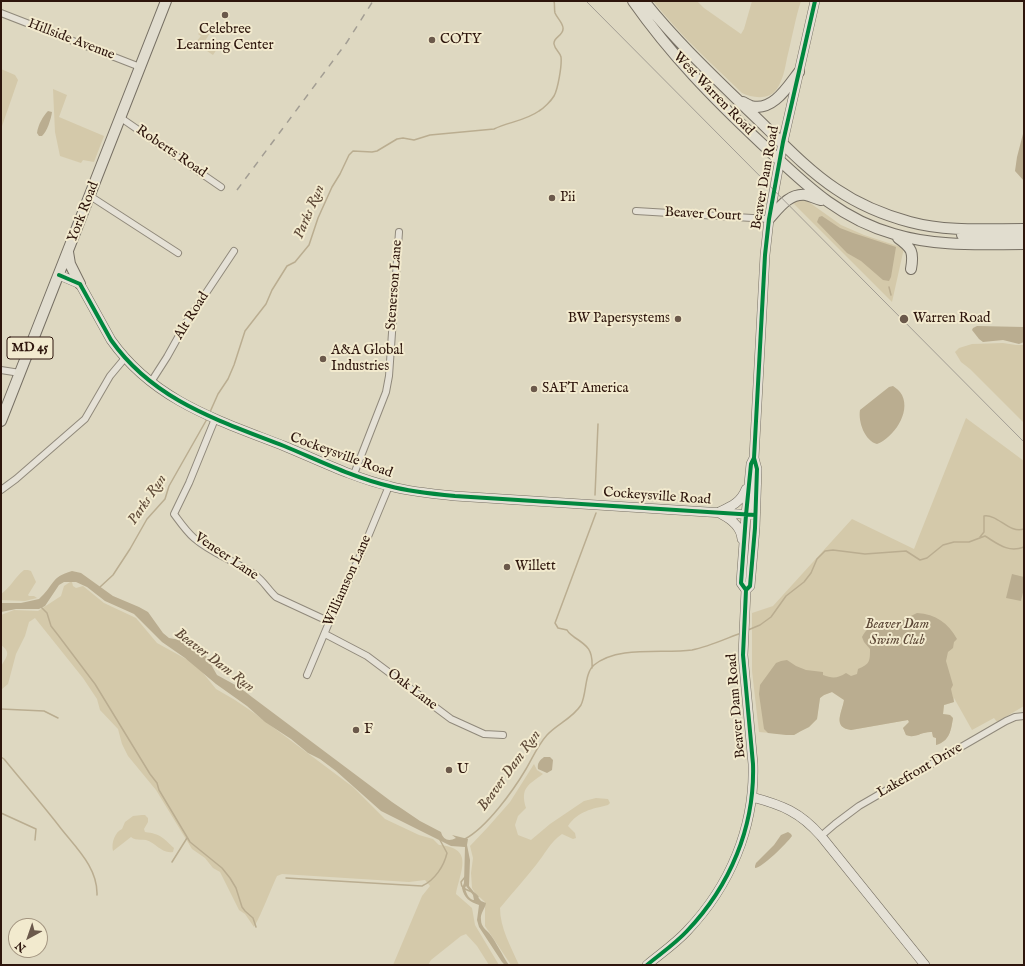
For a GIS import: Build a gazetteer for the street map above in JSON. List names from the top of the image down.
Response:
{
  "streets": {
    "main road": [
      "West Warren Road",
      "Beaver Dam Road",
      "York Road",
      "MD 45",
      "Cockeysville Road"
    ],
    "street": [
      "Hillside Avenue",
      "Roberts Road",
      "Beaver Court",
      "Stenerson Lane",
      "Alt Road",
      "Veneer Lane",
      "Williamson Lane",
      "Oak Lane",
      "Lakefront Drive"
    ]
  },
  "crossings": [
    ["Hillside Avenue", "York Road"],
    ["West Warren Road", "Beaver Dam Road"],
    ["Roberts Road", "York Road"],
    ["Beaver Dam Road", "Beaver Court"],
    ["Beaver Dam Road", "Cockeysville Road"],
    ["Stenerson Lane", "Cockeysville Road"],
    ["Alt Road", "Cockeysville Road"],
    ["Cockeysville Road", "Veneer Lane"],
    ["Cockeysville Road", "Williamson Lane"],
    ["Veneer Lane", "Williamson Lane"],
    ["Williamson Lane", "Oak Lane"]
  ],
  "water": ["Parks Run", "Beaver Dam Run"],
  "parks": ["Beaver Dam Swim Club"],
  "places": [
    "Celebree Learning Center",
    "COTY",
    "Pii",
    "BW Papersystems",
    "Warren Road",
    "A&A Global Industries",
    "SAFT America",
    "Willett",
    "F",
    "U"
  ],
  "north": "bottom left"
}
